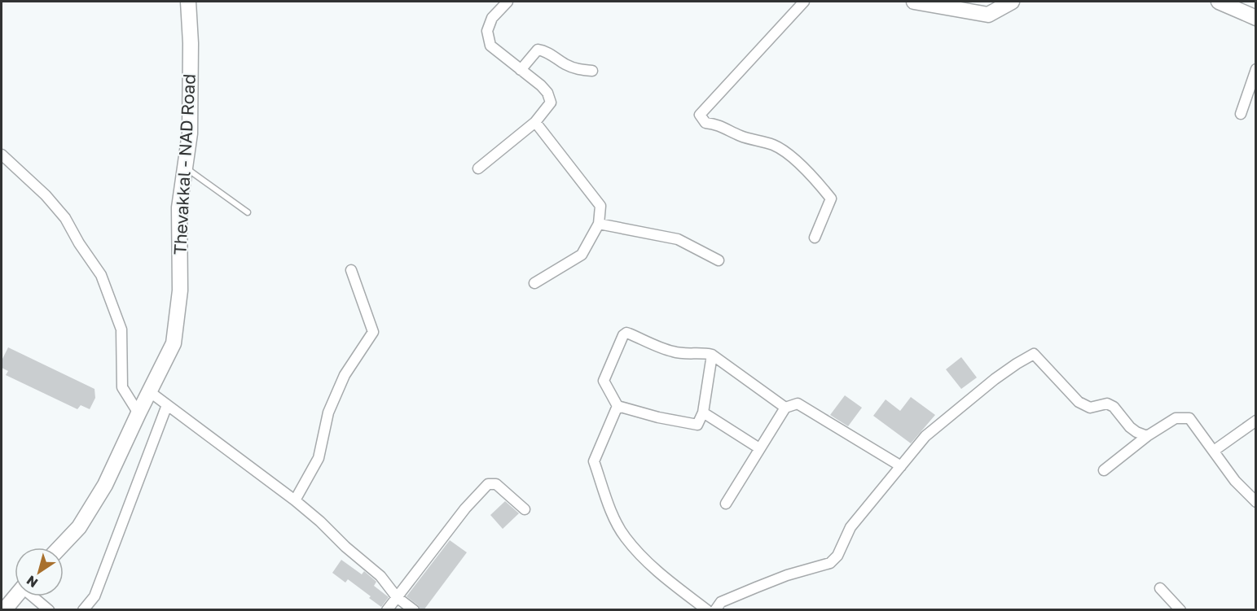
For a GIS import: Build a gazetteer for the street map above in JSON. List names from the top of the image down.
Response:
{
  "streets": {
    "main road": ["Thevakkal - NAD Road"]
  },
  "north": "bottom left"
}
